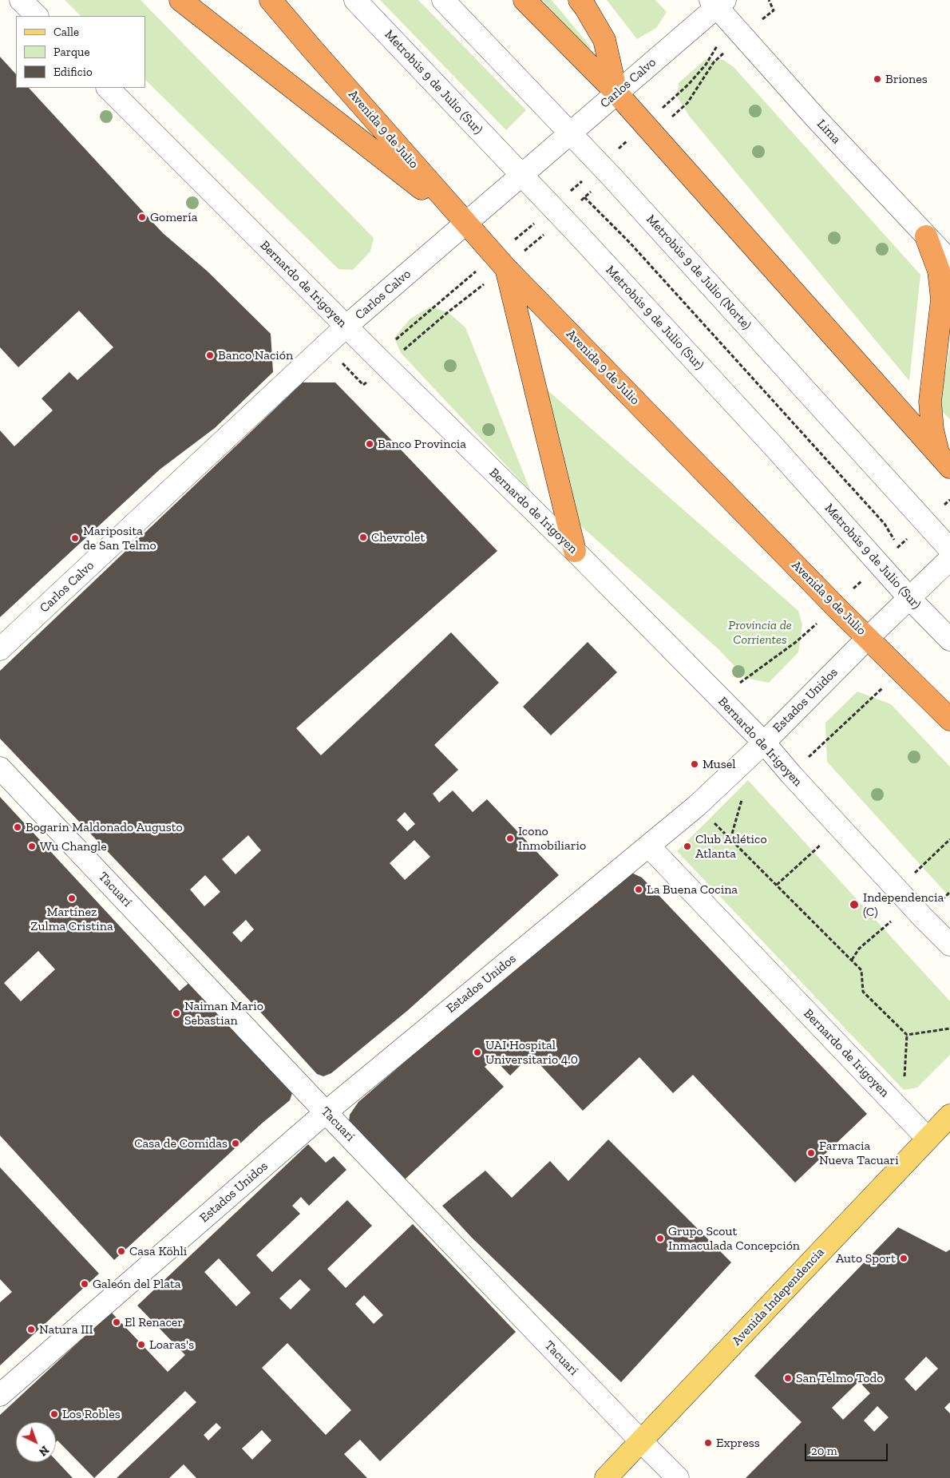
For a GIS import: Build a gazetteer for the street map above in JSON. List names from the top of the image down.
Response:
{
  "streets": {
    "highway": ["Avenida 9 de Julio"],
    "main road": ["Avenida Independencia"],
    "street": [
      "Metrobús 9 de Julio (Sur)",
      "Carlos Calvo",
      "Lima",
      "Metrobús 9 de Julio (Norte)",
      "Bernardo de Irigoyen",
      "Estados Unidos",
      "Tacuarí"
    ]
  },
  "crossings": [
    ["Metrobús 9 de Julio (Sur)", "Carlos Calvo"],
    ["Metrobús 9 de Julio (Sur)", "Estados Unidos"],
    ["Carlos Calvo", "Avenida 9 de Julio"],
    ["Carlos Calvo", "Lima"],
    ["Carlos Calvo", "Metrobús 9 de Julio (Norte)"],
    ["Carlos Calvo", "Bernardo de Irigoyen"],
    ["Avenida 9 de Julio", "Estados Unidos"],
    ["Bernardo de Irigoyen", "Estados Unidos"],
    ["Bernardo de Irigoyen", "Avenida Independencia"],
    ["Estados Unidos", "Tacuarí"],
    ["Tacuarí", "Avenida Independencia"]
  ],
  "parks": ["Provincia de Corrientes"],
  "places": [
    "Briones",
    "Gomería",
    "Banco Nación",
    "Banco Provincia",
    "Chevrolet",
    "Mariposita de San Telmo",
    "Musel",
    "Bogarin Maldonado Augusto",
    "Icono Inmobiliario",
    "Wu Changle",
    "Club Atlético Atlanta",
    "La Buena Cocina",
    "Martínez Zulma Cristina",
    "Independencia (C)",
    "Naiman Mario Sebastian",
    "UAI Hospital Universitario 4.0",
    "Casa de Comidas",
    "Farmacia Nueva Tacuari",
    "Grupo Scout Inmaculada Concepción",
    "Casa Köhli",
    "Auto Sport",
    "Galeón del Plata",
    "El Renacer",
    "Natura III",
    "Loaras's",
    "San Telmo Todo",
    "Los Robles",
    "Express"
  ],
  "legend": ["Calle", "Parque", "Edificio"],
  "scale_bar": "20 m",
  "north": "bottom right"
}
